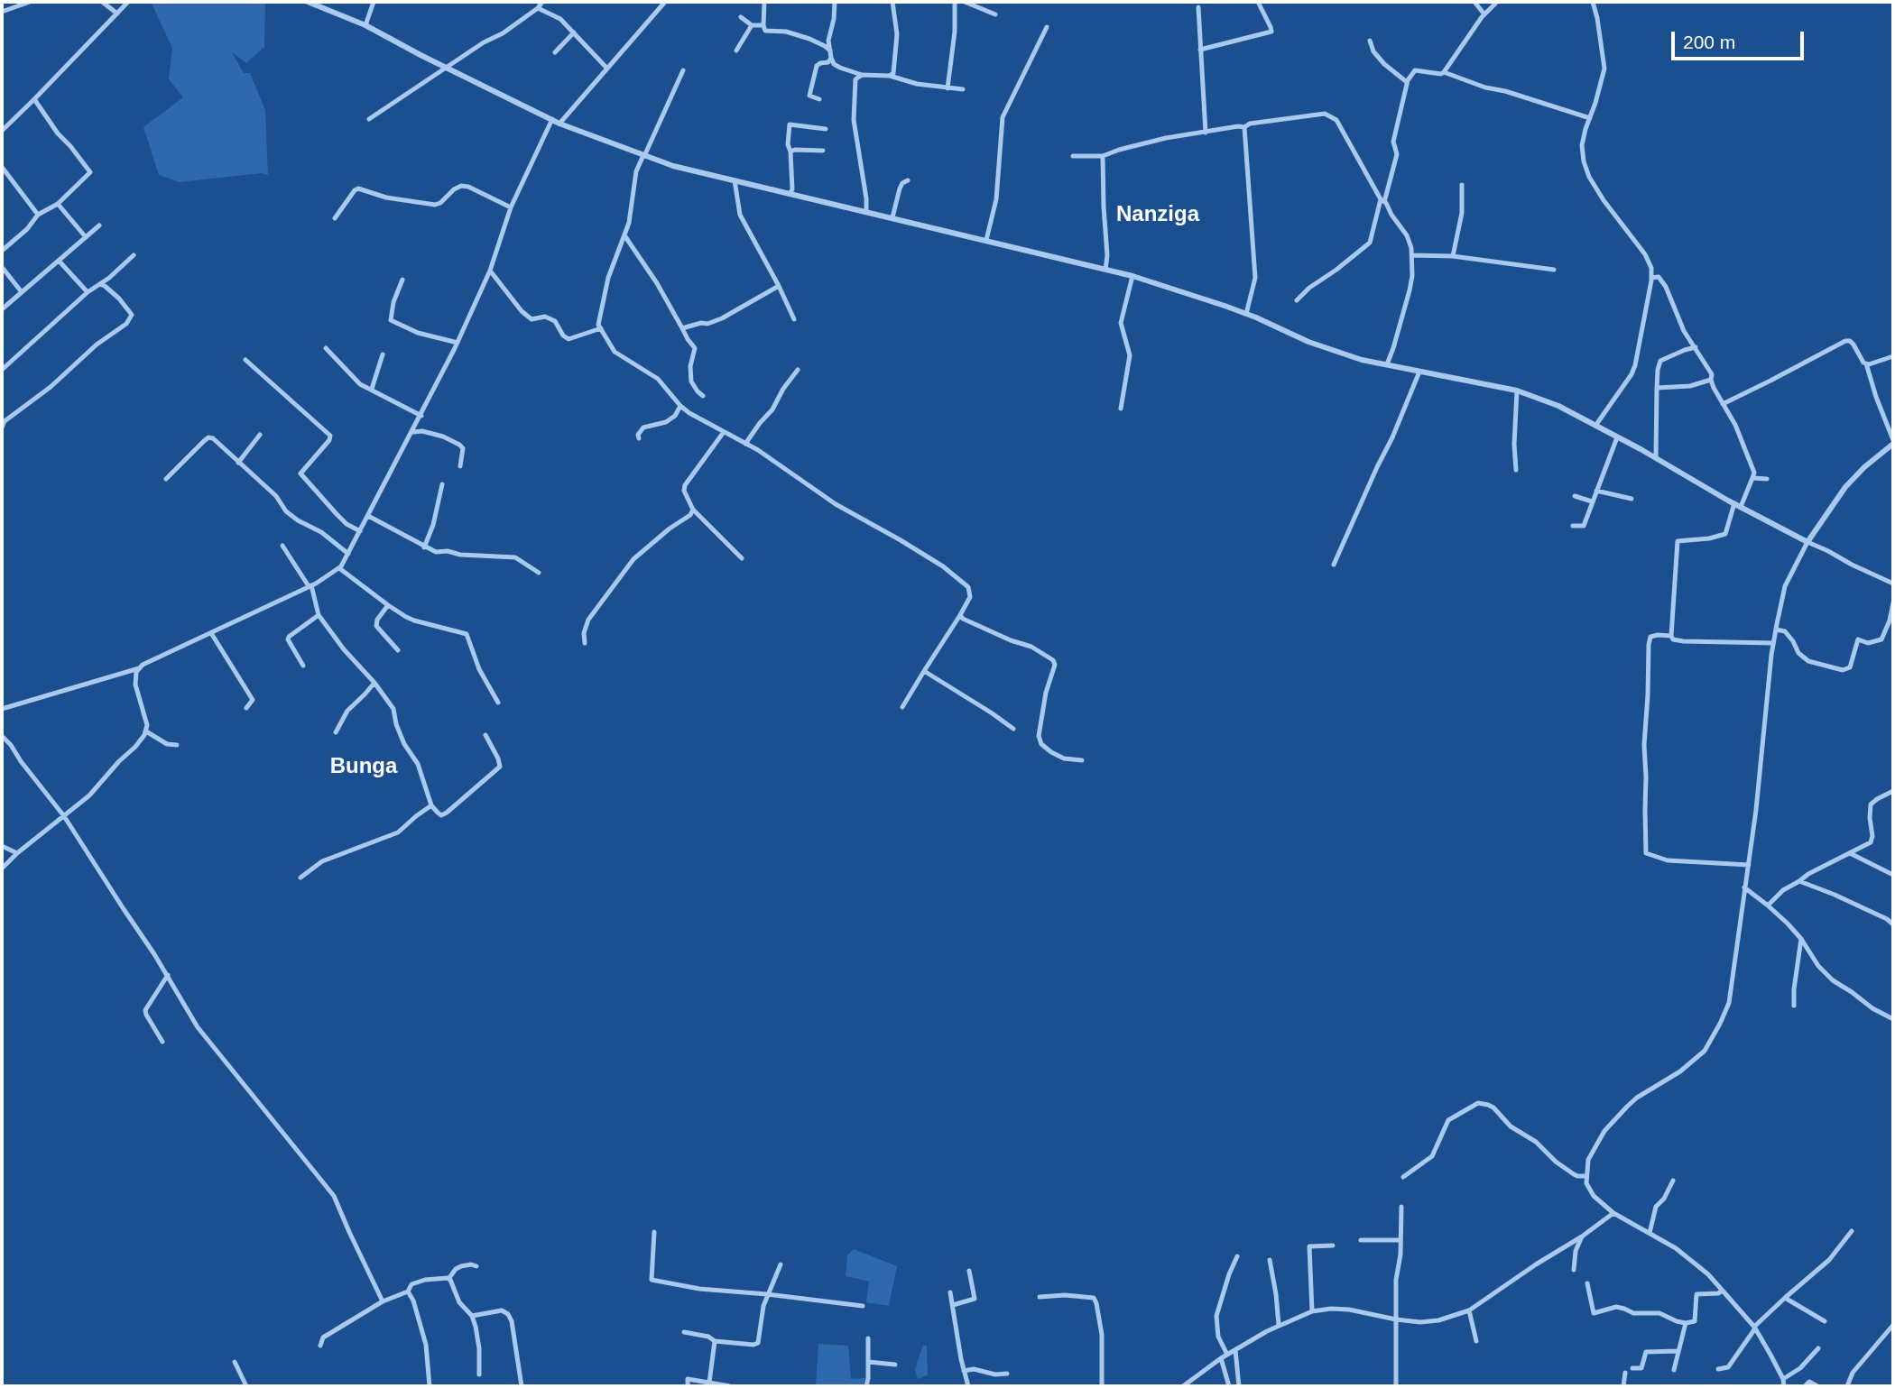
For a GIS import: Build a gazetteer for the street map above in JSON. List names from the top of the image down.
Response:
{
  "districts": ["Nanziga", "Bunga"],
  "scale_bar": "200 m"
}
